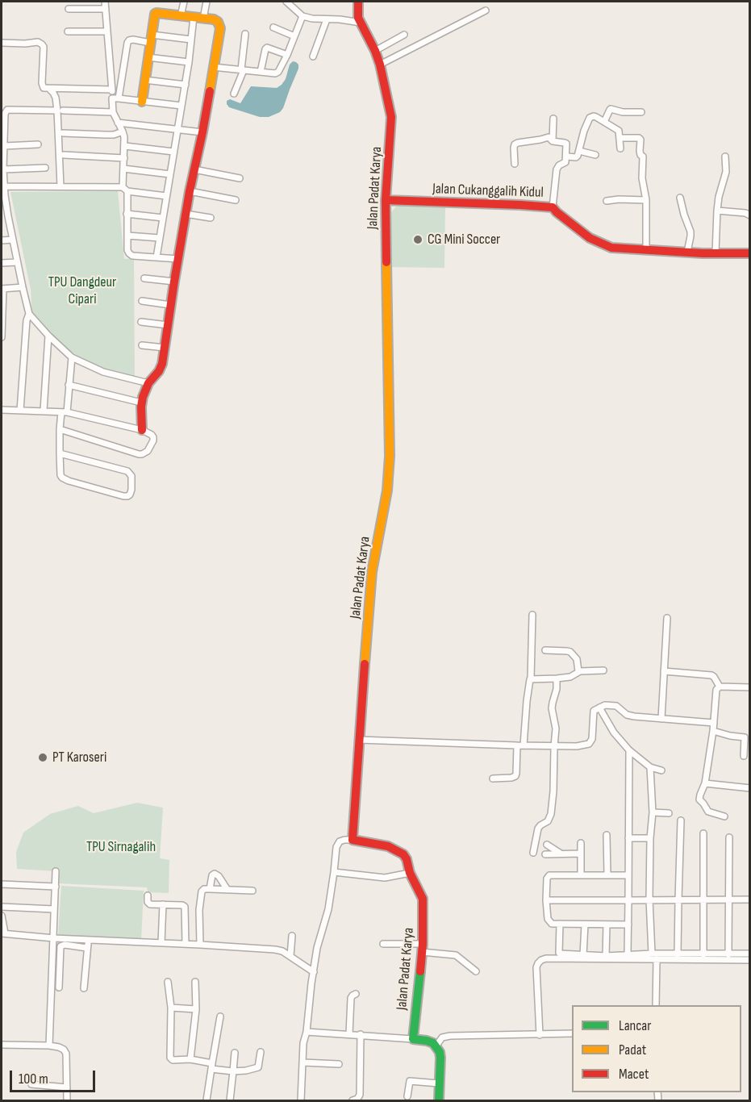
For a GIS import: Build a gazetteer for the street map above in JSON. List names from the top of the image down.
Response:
{
  "streets": {
    "street": ["Jalan Padat Karya", "Jalan Cukanggalih Kidul"]
  },
  "crossings": [
    ["Jalan Padat Karya", "Jalan Cukanggalih Kidul"]
  ],
  "parks": ["TPU Dangdeur Cipari", "TPU Sirnagalih"],
  "places": ["CG Mini Soccer", "PT Karoseri"],
  "legend": ["Lancar", "Padat", "Macet"],
  "scale_bar": "100 m"
}
